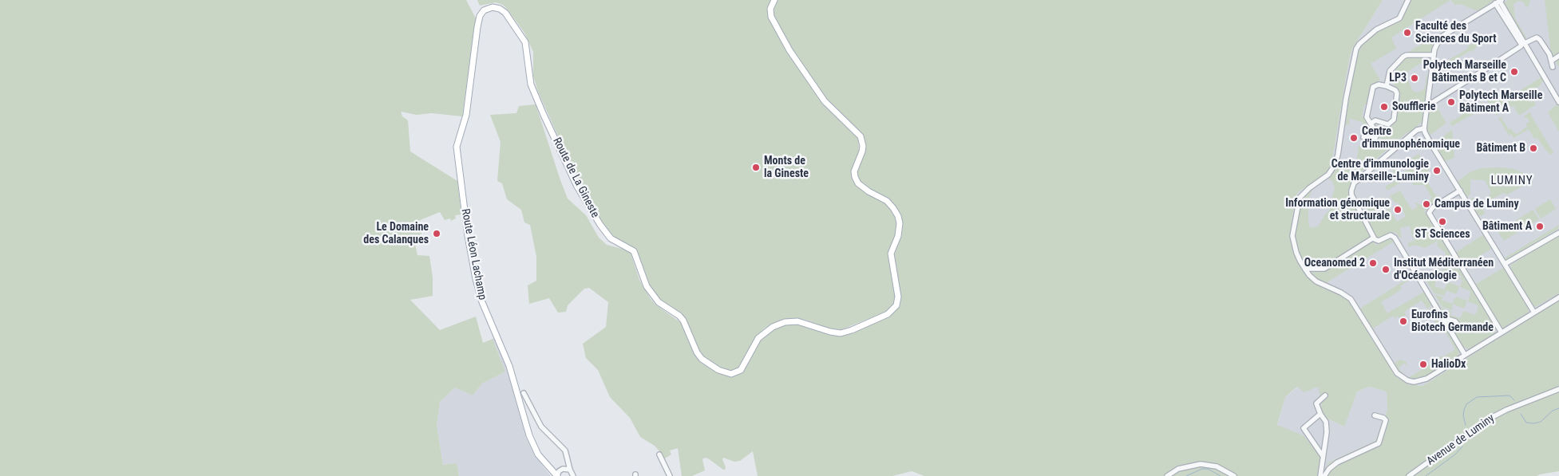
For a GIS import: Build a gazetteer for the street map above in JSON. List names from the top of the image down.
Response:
{
  "streets": {
    "main road": ["Route de La Gineste", "Route Léon Lachamp"],
    "street": ["Avenue de Luminy"]
  },
  "crossings": [
    ["Route de La Gineste", "Route Léon Lachamp"]
  ],
  "districts": ["LUMINY"],
  "places": [
    "Faculté des Sciences du Sport",
    "Polytech Marseille Bâtiments B et C",
    "LP3",
    "Polytech Marseille Bâtiment A",
    "Soufflerie",
    "Centre d'immunophénomique",
    "Bâtiment B",
    "Monts de la Gineste",
    "Centre d'immunologie de Marseille-Luminy",
    "Campus de Luminy",
    "Information génomique et structurale",
    "ST Sciences",
    "Bâtiment A",
    "Le Domaine des Calanques",
    "Oceanomed 2",
    "Institut Méditerranéen d'Océanologie",
    "Eurofins Biotech Germande",
    "HalioDx"
  ]
}
